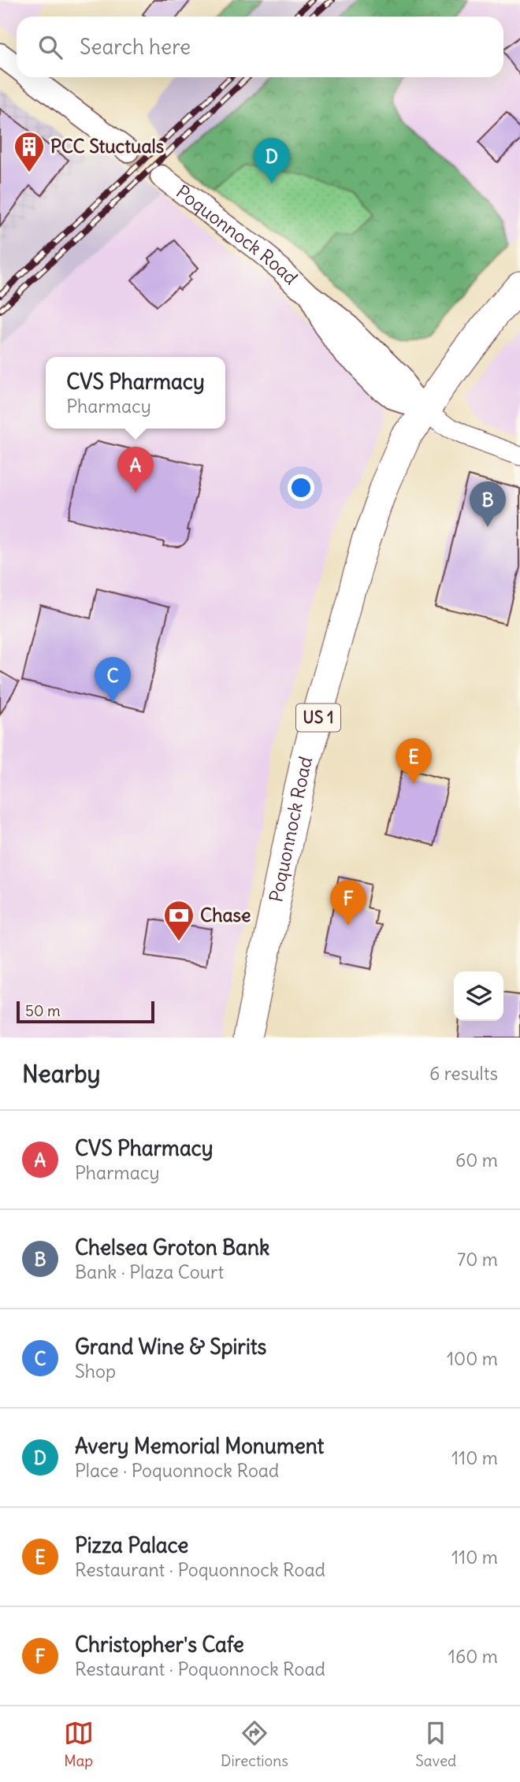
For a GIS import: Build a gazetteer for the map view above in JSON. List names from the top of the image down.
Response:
{
  "streets": {
    "main road": ["Poquonnock Road", "US 1"]
  },
  "crossings": [
    ["Poquonnock Road", "US 1"]
  ],
  "places": {
    "building": ["PCC Stuctuals"],
    "bank": ["Chase"]
  },
  "scale_bar": "50 m",
  "page": {
    "search": "Search here",
    "pins": [
      "D",
      "A",
      "B",
      "C",
      "E",
      "F"
    ],
    "popup": ["CVS Pharmacy", "Pharmacy"],
    "scale": "50 m",
    "heading": ["Nearby", "6 results"],
    "list": [
      {
        "mark": "A",
        "name": "CVS Pharmacy",
        "note": "Pharmacy",
        "value": "60 m"
      },
      {
        "mark": "B",
        "name": "Chelsea Groton Bank",
        "note": "Bank · Plaza Court",
        "value": "70 m"
      },
      {
        "mark": "C",
        "name": "Grand Wine & Spirits",
        "note": "Shop",
        "value": "100 m"
      },
      {
        "mark": "D",
        "name": "Avery Memorial Monument",
        "note": "Place · Poquonnock Road",
        "value": "110 m"
      },
      {
        "mark": "E",
        "name": "Pizza Palace",
        "note": "Restaurant · Poquonnock Road",
        "value": "110 m"
      },
      {
        "mark": "F",
        "name": "Christopher's Cafe",
        "note": "Restaurant · Poquonnock Road",
        "value": "160 m"
      }
    ],
    "nav": ["Map", "Directions", "Saved"]
  }
}
